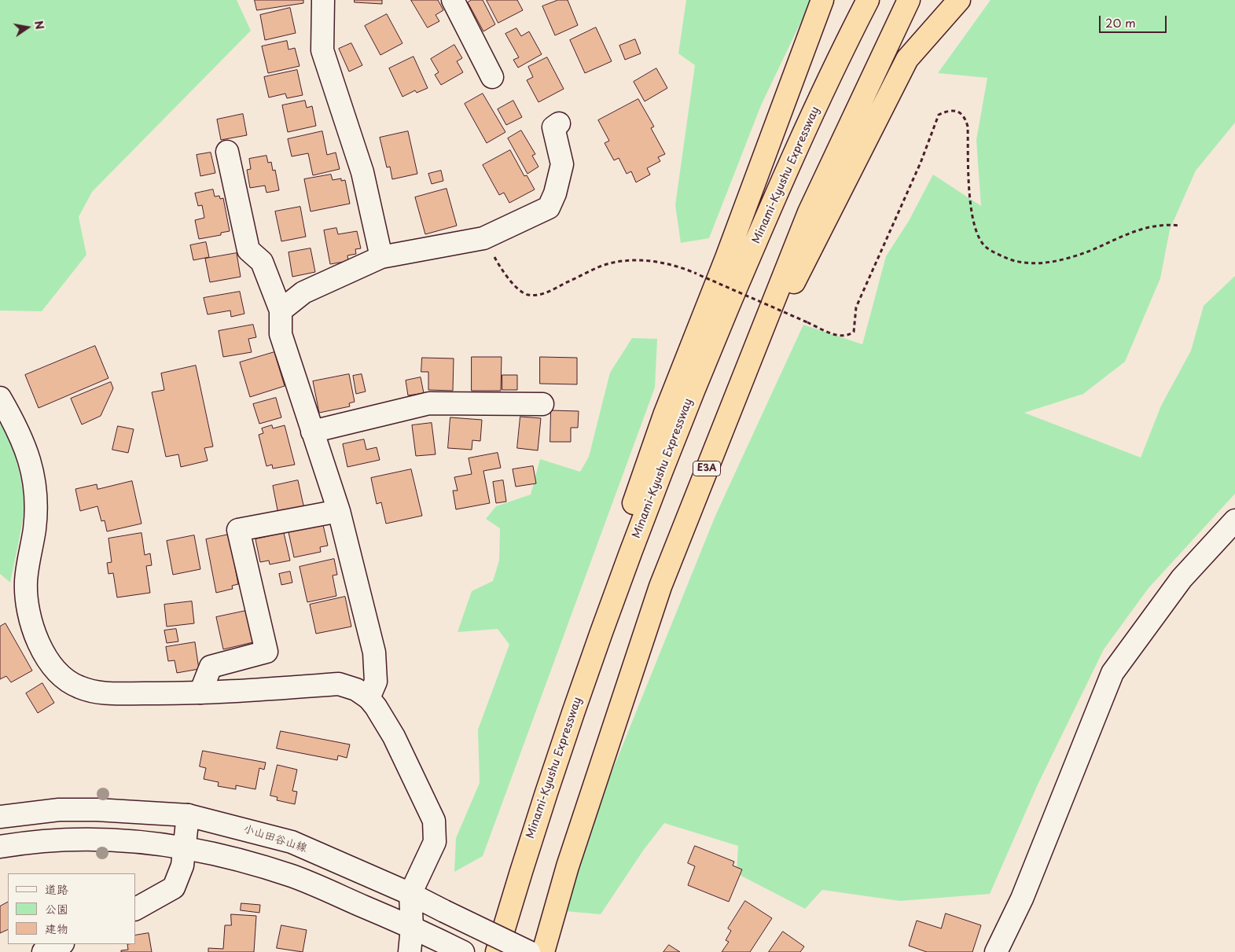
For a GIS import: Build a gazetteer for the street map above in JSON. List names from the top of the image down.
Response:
{
  "streets": {
    "highway": ["Minami-Kyushu Expressway", "E3A"],
    "street": ["小山田谷山線"]
  },
  "legend": ["道路", "公園", "建物"],
  "scale_bar": "20 m",
  "north": "right"
}
